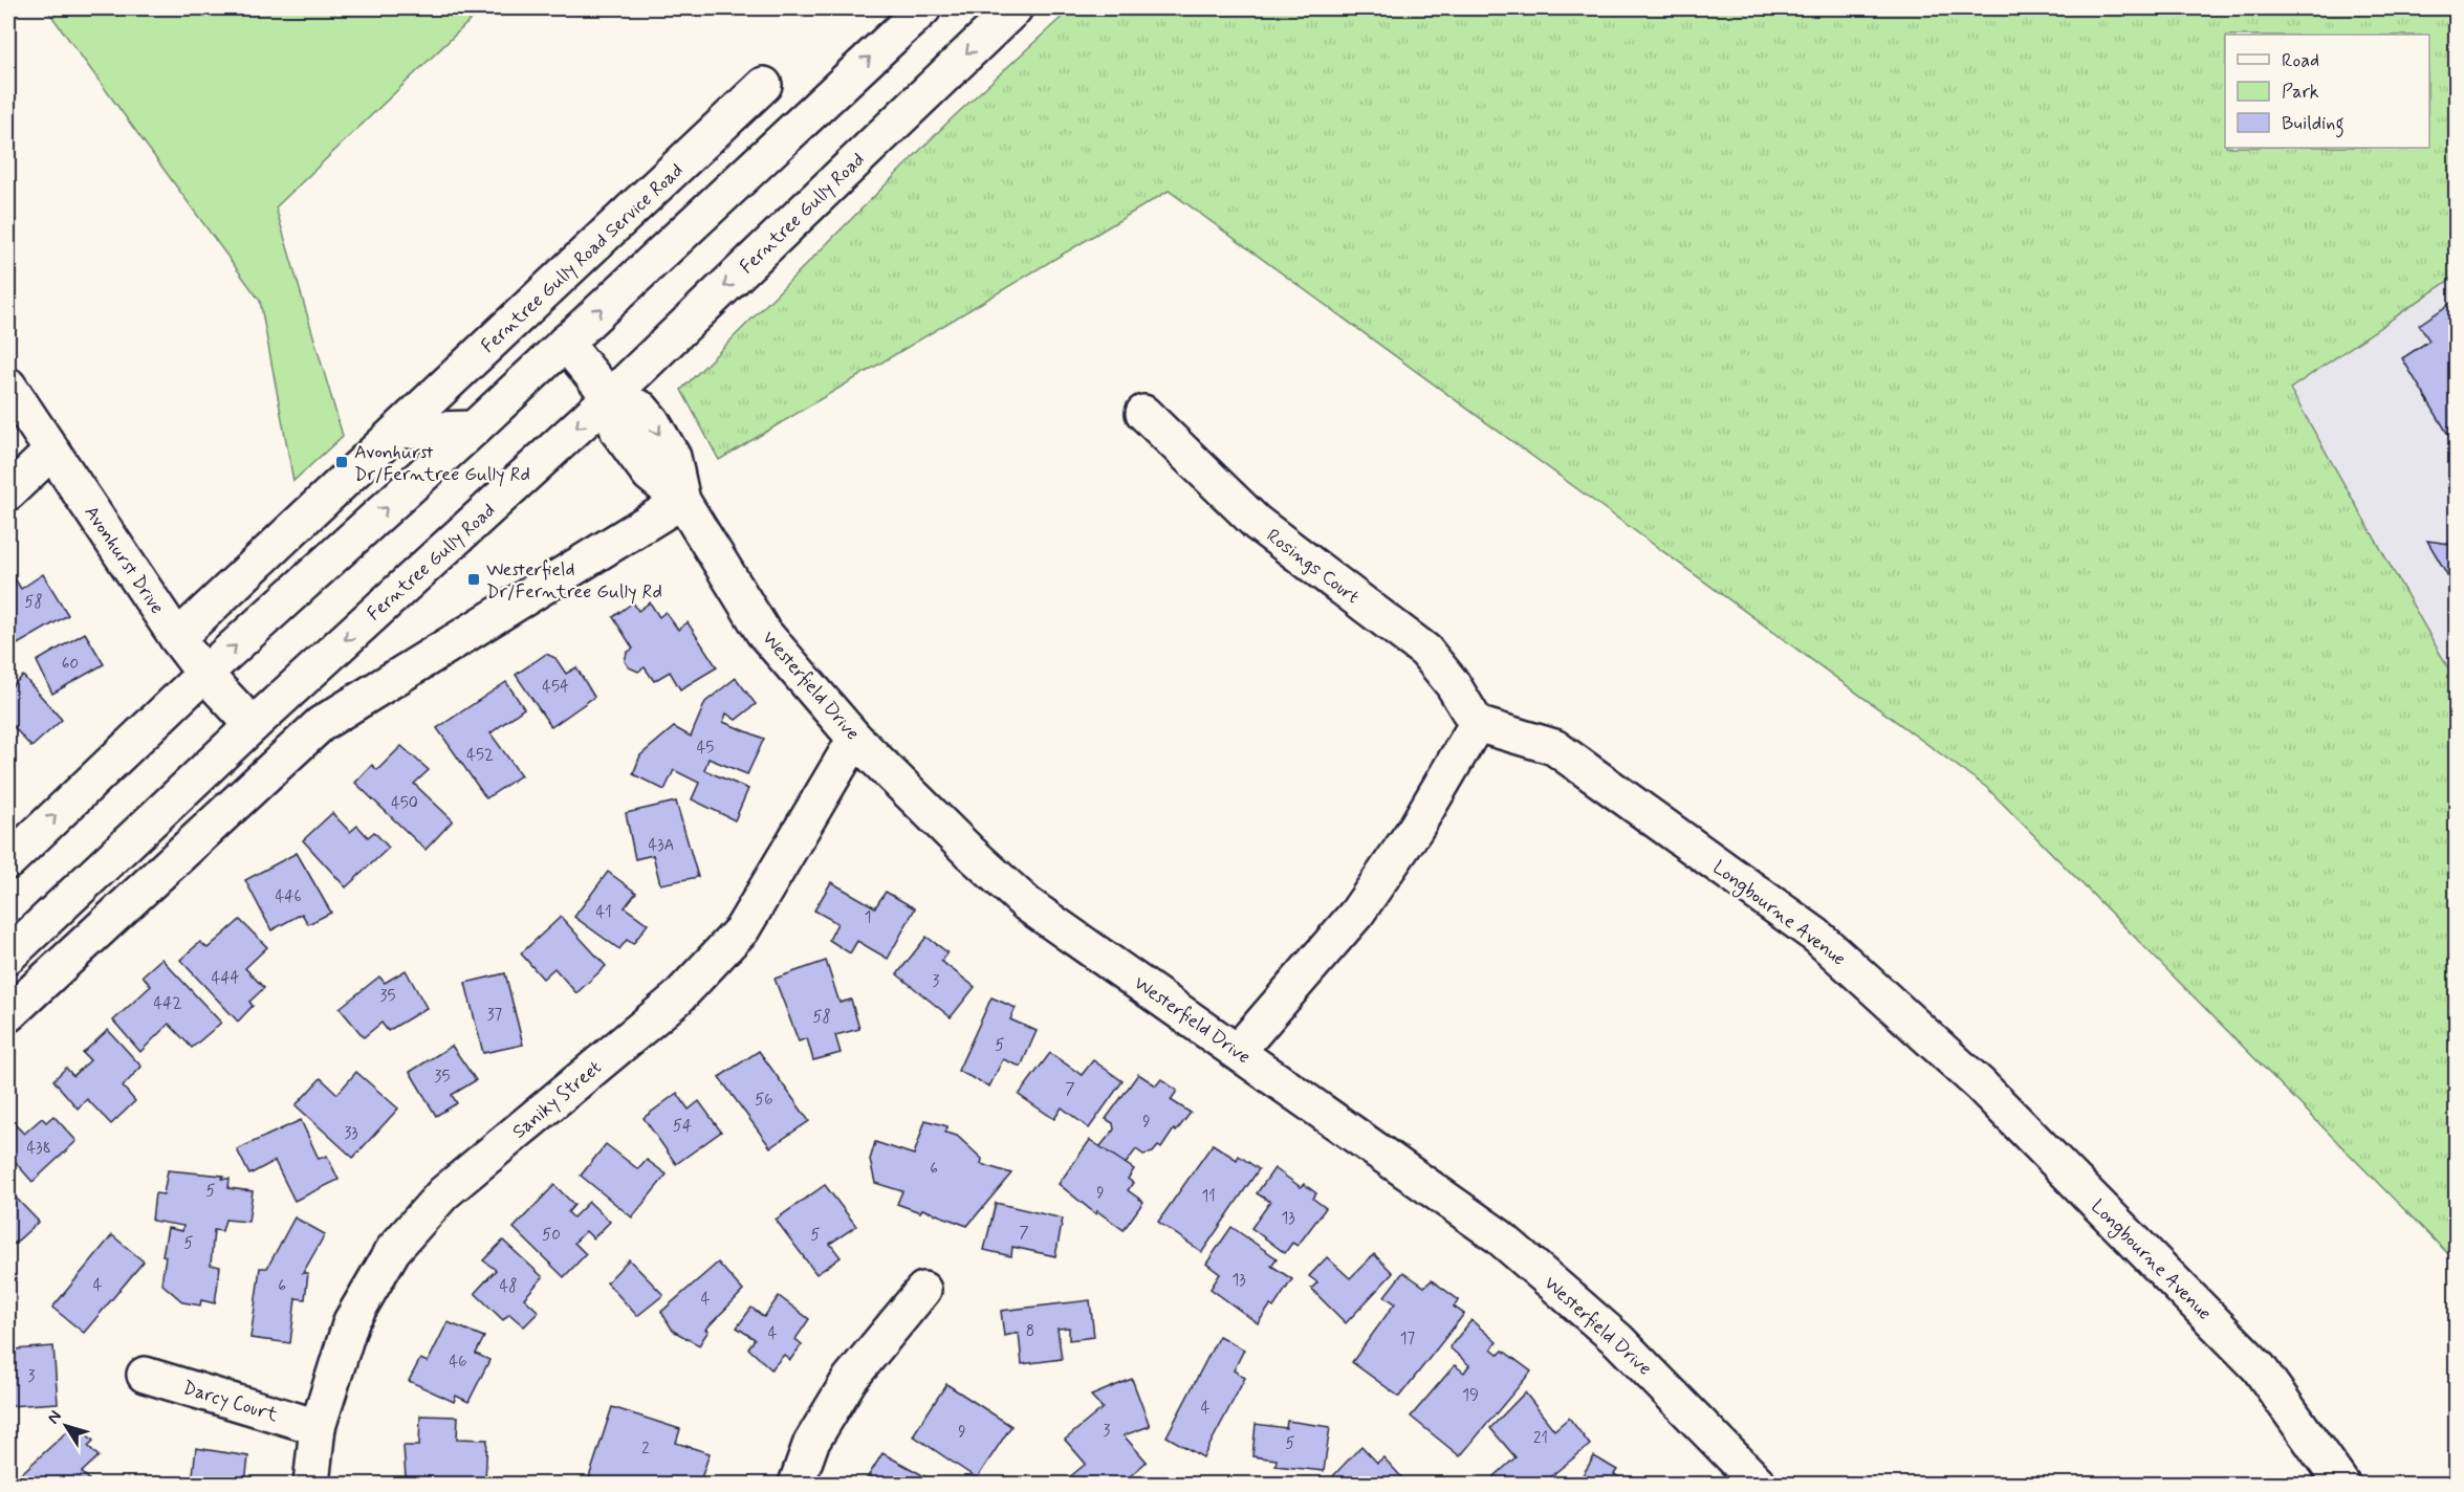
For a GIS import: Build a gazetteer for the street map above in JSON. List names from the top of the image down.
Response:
{
  "streets": {
    "street": [
      "Ferntree Gully Road",
      "Ferntree Gully Road Service Road",
      "Avonhurst Drive",
      "Rosings Court",
      "Westerfield Drive",
      "Longbourne Avenue",
      "Saniky Street",
      "Darcy Court"
    ]
  },
  "crossings": [
    ["Ferntree Gully Road", "Avonhurst Drive"],
    ["Ferntree Gully Road", "Westerfield Drive"],
    ["Ferntree Gully Road Service Road", "Avonhurst Drive"],
    ["Rosings Court", "Longbourne Avenue"],
    ["Westerfield Drive", "Saniky Street"],
    ["Saniky Street", "Darcy Court"]
  ],
  "places": {
    "transit": ["Avonhurst Dr/Ferntree Gully Rd", "Westerfield Dr/Ferntree Gully Rd"]
  },
  "house_numbers": [
    "58",
    "60",
    "454",
    "45",
    "452",
    "450",
    "43A",
    "446",
    "41",
    "1",
    "444",
    "3",
    "35",
    "442",
    "37",
    "58",
    "5",
    "35",
    "7",
    "56",
    "9",
    "54",
    "33",
    "438",
    "6",
    "5",
    "9",
    "11",
    "13",
    "7",
    "50",
    "5",
    "5",
    "13",
    "4",
    "6",
    "48",
    "4",
    "8",
    "4",
    "17",
    "46",
    "3",
    "19",
    "4",
    "3",
    "9",
    "21",
    "5",
    "2"
  ],
  "legend": ["Road", "Park", "Building"],
  "north": "top left"
}
